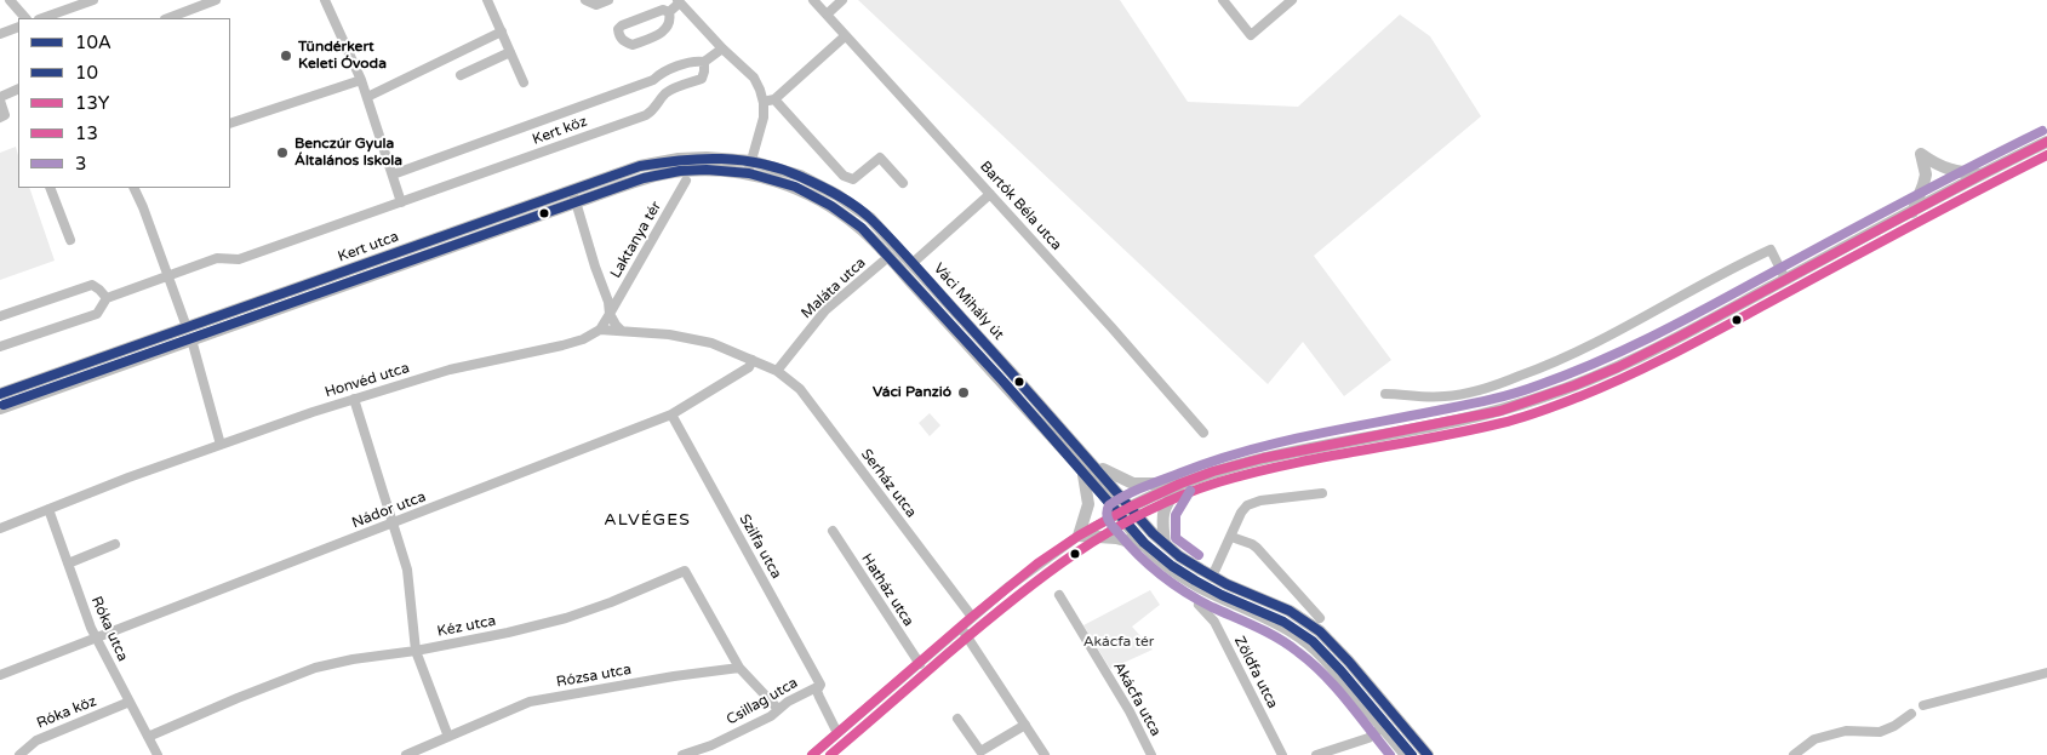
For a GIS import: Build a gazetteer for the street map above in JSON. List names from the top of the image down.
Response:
{
  "streets": {
    "main road": ["Kert utca", "Váci Mihály út"],
    "street": [
      "Kert köz",
      "Bartók Béla utca",
      "Laktanya tér",
      "Maláta utca",
      "Honvéd utca",
      "Serház utca",
      "Nádor utca",
      "Szilfa utca",
      "Hatház utca",
      "Kéz utca",
      "Róka utca",
      "Zöldfa utca",
      "Rózsa utca",
      "Akácfa utca",
      "Csillag utca",
      "Róka köz"
    ]
  },
  "crossings": [
    ["Laktanya tér", "Kert utca"],
    ["Laktanya tér", "Honvéd utca"],
    ["Kert utca", "Váci Mihály út"],
    ["Maláta utca", "Váci Mihály út"],
    ["Maláta utca", "Serház utca"],
    ["Honvéd utca", "Nádor utca"],
    ["Honvéd utca", "Róka utca"],
    ["Nádor utca", "Szilfa utca"],
    ["Nádor utca", "Róka utca"],
    ["Szilfa utca", "Csillag utca"],
    ["Kéz utca", "Róka utca"],
    ["Kéz utca", "Rózsa utca"],
    ["Róka utca", "Róka köz"]
  ],
  "districts": ["ALVÉGES"],
  "parks": ["Akácfa tér"],
  "places": ["Tündérkert Keleti Óvoda", "Benczúr Gyula Általános Iskola", "Váci Panzió"],
  "lines": [
    "transit line 3",
    "transit line 13Y",
    "transit line 13",
    "transit line 10A",
    "transit line 10"
  ],
  "legend": [
    "10A",
    "10",
    "13Y",
    "13",
    "3"
  ]
}
